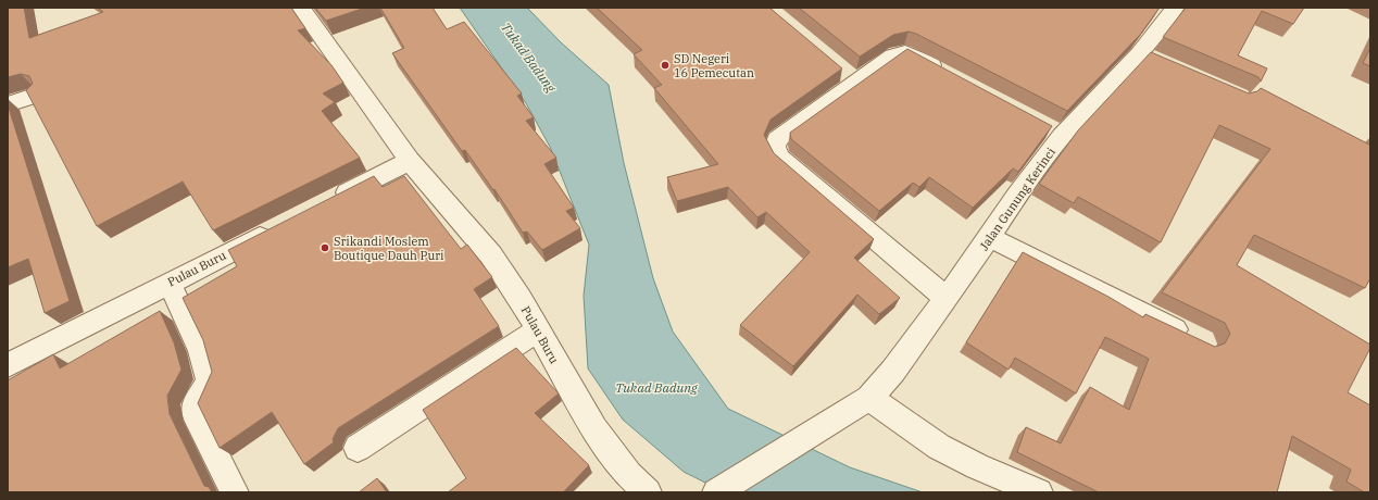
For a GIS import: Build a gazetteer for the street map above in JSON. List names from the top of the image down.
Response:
{
  "streets": {
    "street": ["Jalan Gunung Kerinci", "Pulau Buru"]
  },
  "water": ["Tukad Badung"],
  "places": ["SD Negeri 16 Pemecutan", "Srikandi Moslem Boutique Dauh Puri"]
}
